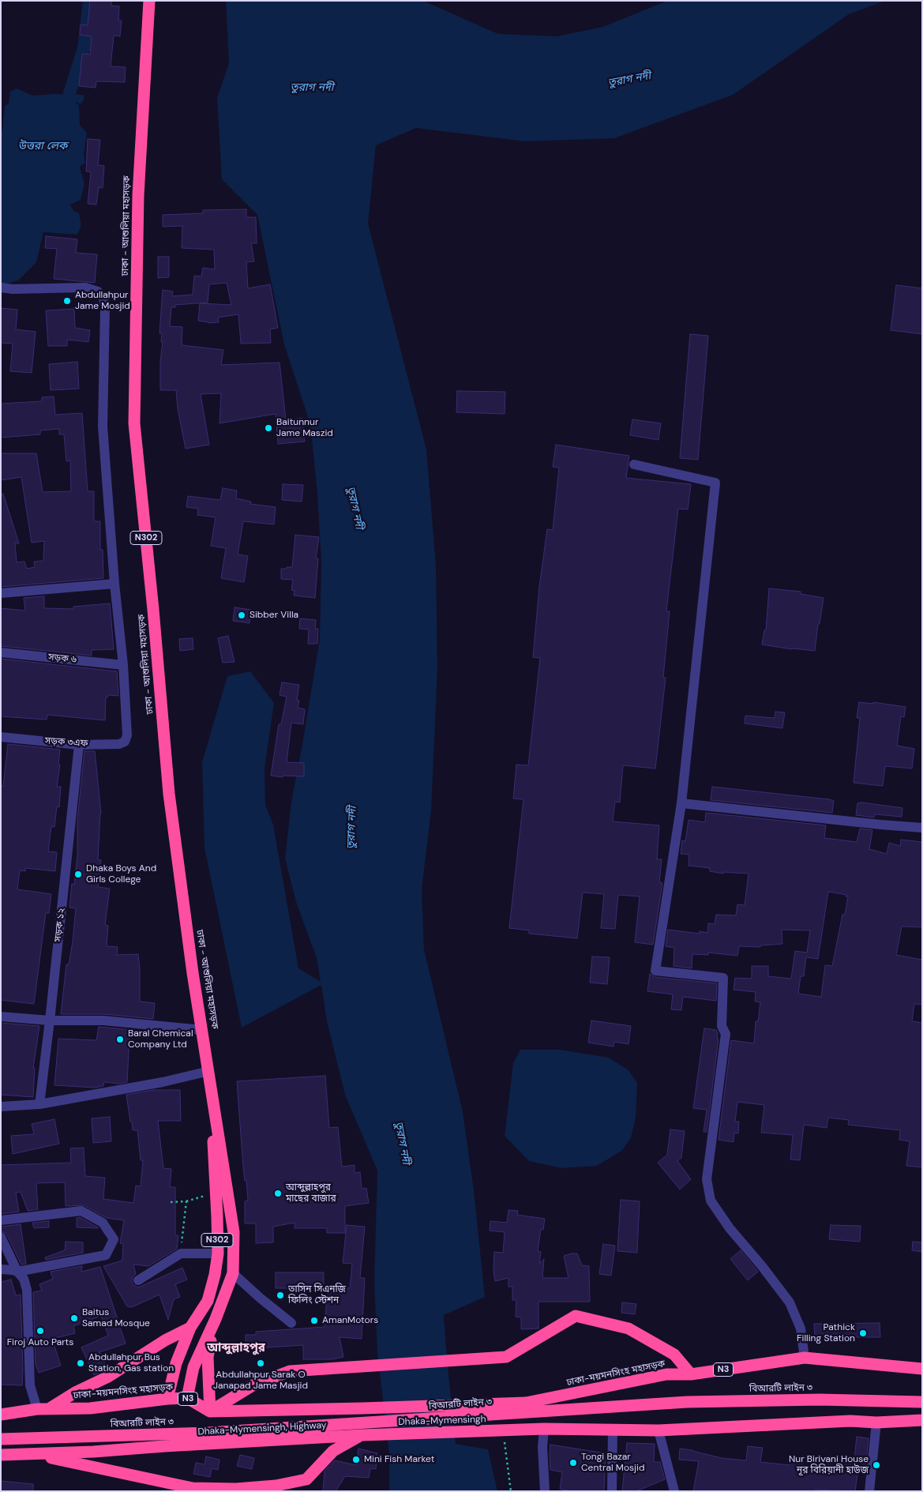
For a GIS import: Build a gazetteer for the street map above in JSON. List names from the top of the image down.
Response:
{
  "streets": {
    "highway": [
      "ঢাকা - আশুলিয়া মহাসড়ক",
      "N302",
      "N3",
      "ঢাকা-ময়মনসিংহ মহাসড়ক",
      "বিআরটি লাইন ৩",
      "Dhaka-Mymensingh",
      "Dhaka-Mymensingh, Highway"
    ],
    "street": ["সড়ক ৬", "সড়ক ৩এফ", "সড়ক ১২"]
  },
  "crossings": [
    ["ঢাকা - আশুলিয়া মহাসড়ক", "N302"],
    ["ঢাকা - আশুলিয়া মহাসড়ক", "ঢাকা-ময়মনসিংহ মহাসড়ক"],
    ["ঢাকা - আশুলিয়া মহাসড়ক", "Dhaka-Mymensingh"],
    ["N302", "ঢাকা-ময়মনসিংহ মহাসড়ক"],
    ["সড়ক ৬", "সড়ক ৩এফ"],
    ["সড়ক ৩এফ", "সড়ক ১২"],
    ["ঢাকা-ময়মনসিংহ মহাসড়ক", "Dhaka-Mymensingh"],
    ["Dhaka-Mymensingh", "Dhaka-Mymensingh, Highway"]
  ],
  "districts": ["আব্দুল্লাহপুর"],
  "water": ["তুরাগ নদী", "উত্তরা লেক"],
  "places": [
    "Abdullahpur Jame Mosjid",
    "Baitunnur Jame Maszid",
    "Sibber Villa",
    "Dhaka Boys And Girls College",
    "Baral Chemical Company Ltd",
    "আব্দুল্লাহপুর মাছের বাজার",
    "তাসিন সিএনজি ফিলিং স্টেশন",
    "Baitus Samad Mosque",
    "AmanMotors",
    "Firoj Auto Parts",
    "Pathick Filling Station",
    "Abdullahpur Bus Station, Gas station",
    "Abdullahpur Sarak O Janapad Jame Masjid",
    "Mini Fish Market",
    "Tongi Bazar Central Mosjid",
    "Nur Biriyani House নূর বিরিয়ানী হাউজ"
  ]
}
